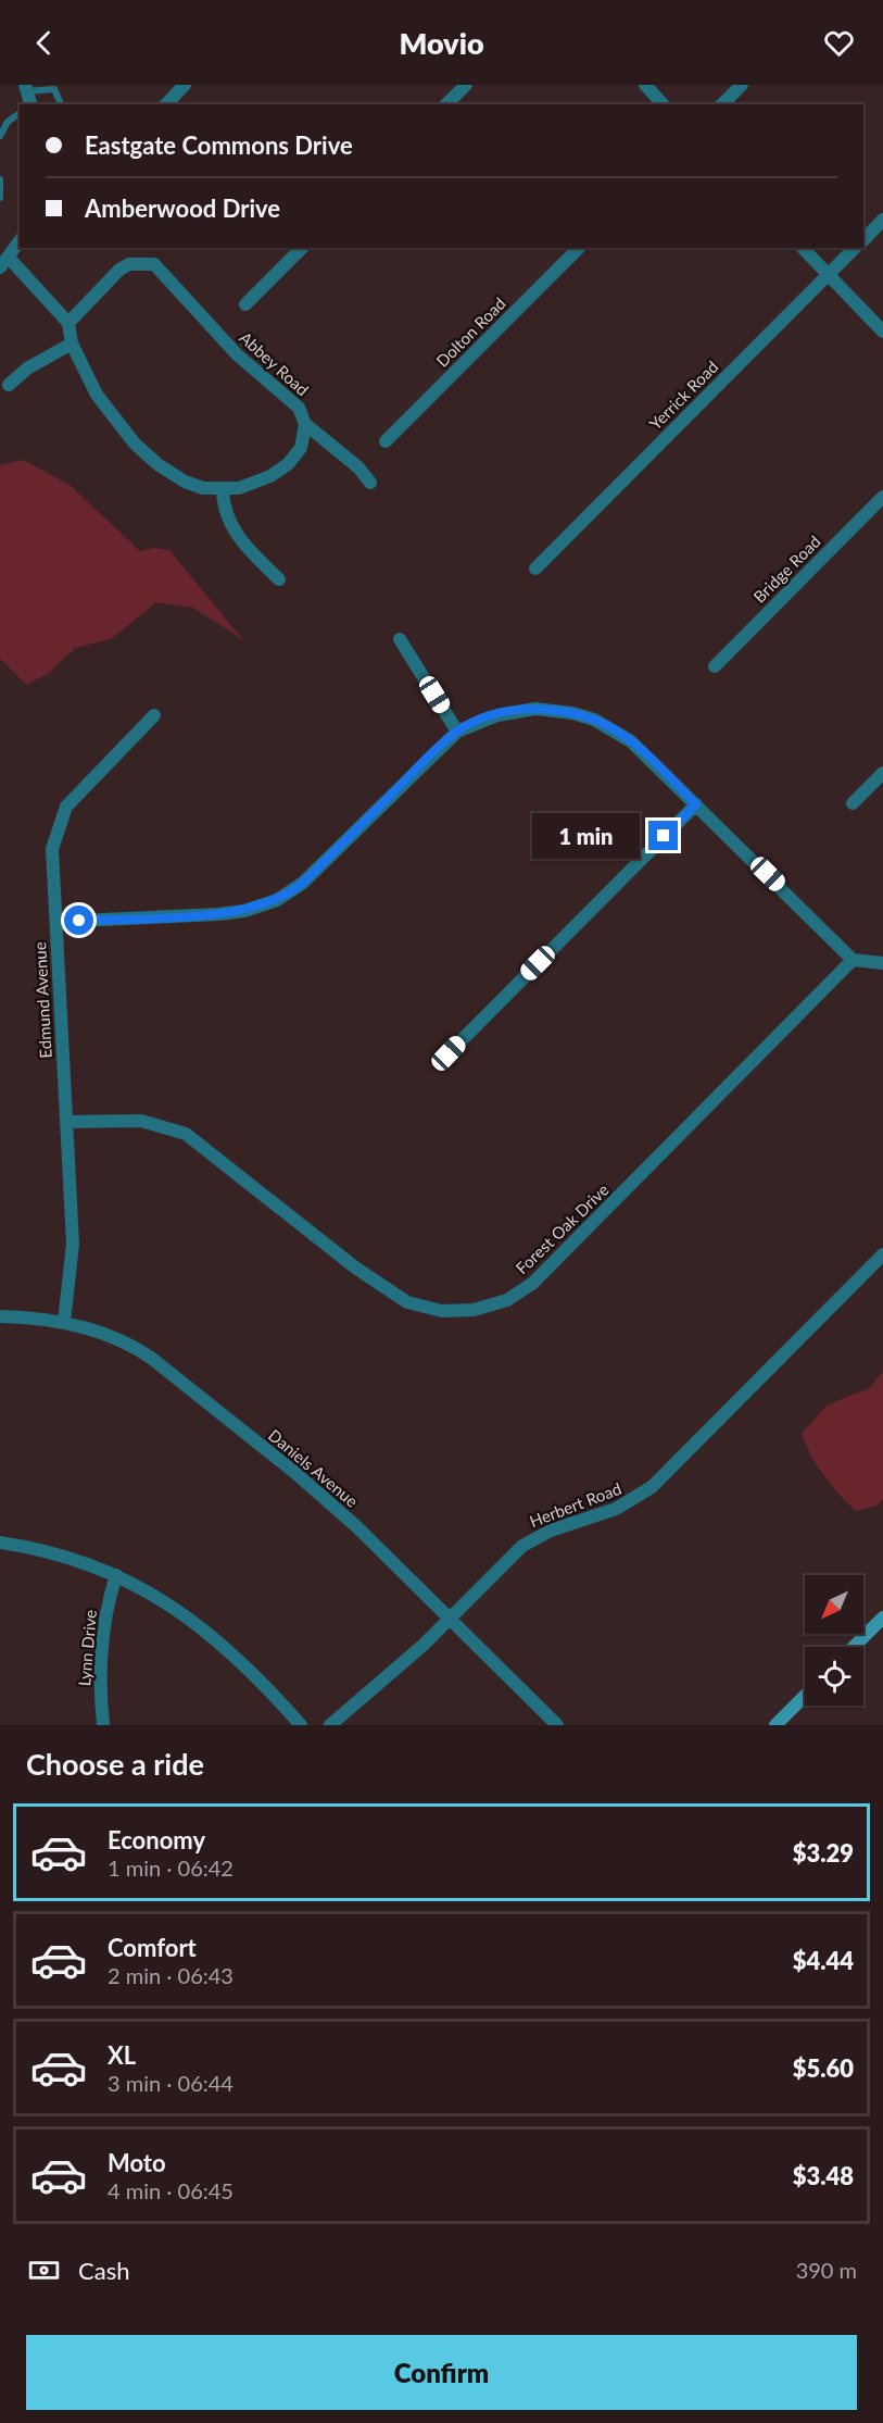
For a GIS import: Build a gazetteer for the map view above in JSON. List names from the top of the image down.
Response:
{
  "streets": {
    "street": [
      "Dolton Road",
      "Abbey Road",
      "Yerrick Road",
      "Bridge Road",
      "Edmund Avenue",
      "Forest Oak Drive",
      "Daniels Avenue",
      "Herbert Road",
      "Lynn Drive"
    ]
  },
  "crossings": [
    ["Edmund Avenue", "Forest Oak Drive"],
    ["Edmund Avenue", "Daniels Avenue"],
    ["Daniels Avenue", "Herbert Road"]
  ],
  "north": "bottom left",
  "page": {
    "header": "Movio",
    "banner": ["Eastgate Commons Drive", "Amberwood Drive"],
    "bubble": "1 min",
    "heading": "Choose a ride",
    "list": [
      {
        "name": "Economy",
        "note": "1 min · 06:42",
        "value": "$3.29"
      },
      {
        "name": "Comfort",
        "note": "2 min · 06:43",
        "value": "$4.44"
      },
      {
        "name": "XL",
        "note": "3 min · 06:44",
        "value": "$5.60"
      },
      {
        "name": "Moto",
        "note": "4 min · 06:45",
        "value": "$3.48"
      }
    ],
    "pay": ["Cash", "390 m"],
    "buttons": "Confirm"
  }
}
